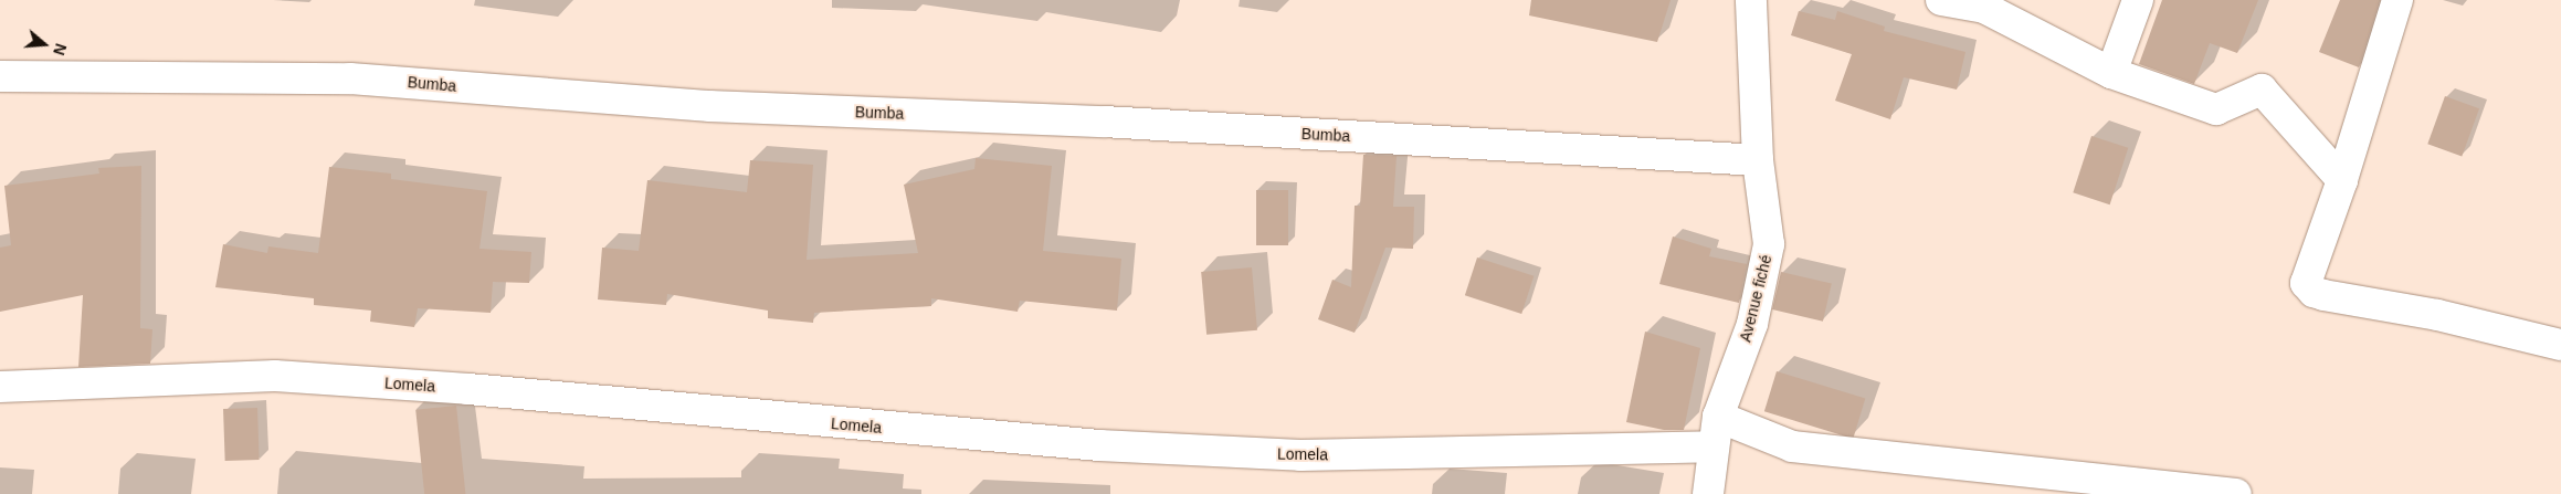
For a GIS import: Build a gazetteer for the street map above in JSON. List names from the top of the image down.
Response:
{
  "streets": {
    "street": ["Bumba", "Avenue fiché", "Lomela"]
  },
  "crossings": [
    ["Bumba", "Avenue fiché"],
    ["Avenue fiché", "Lomela"]
  ],
  "north": "right"
}
